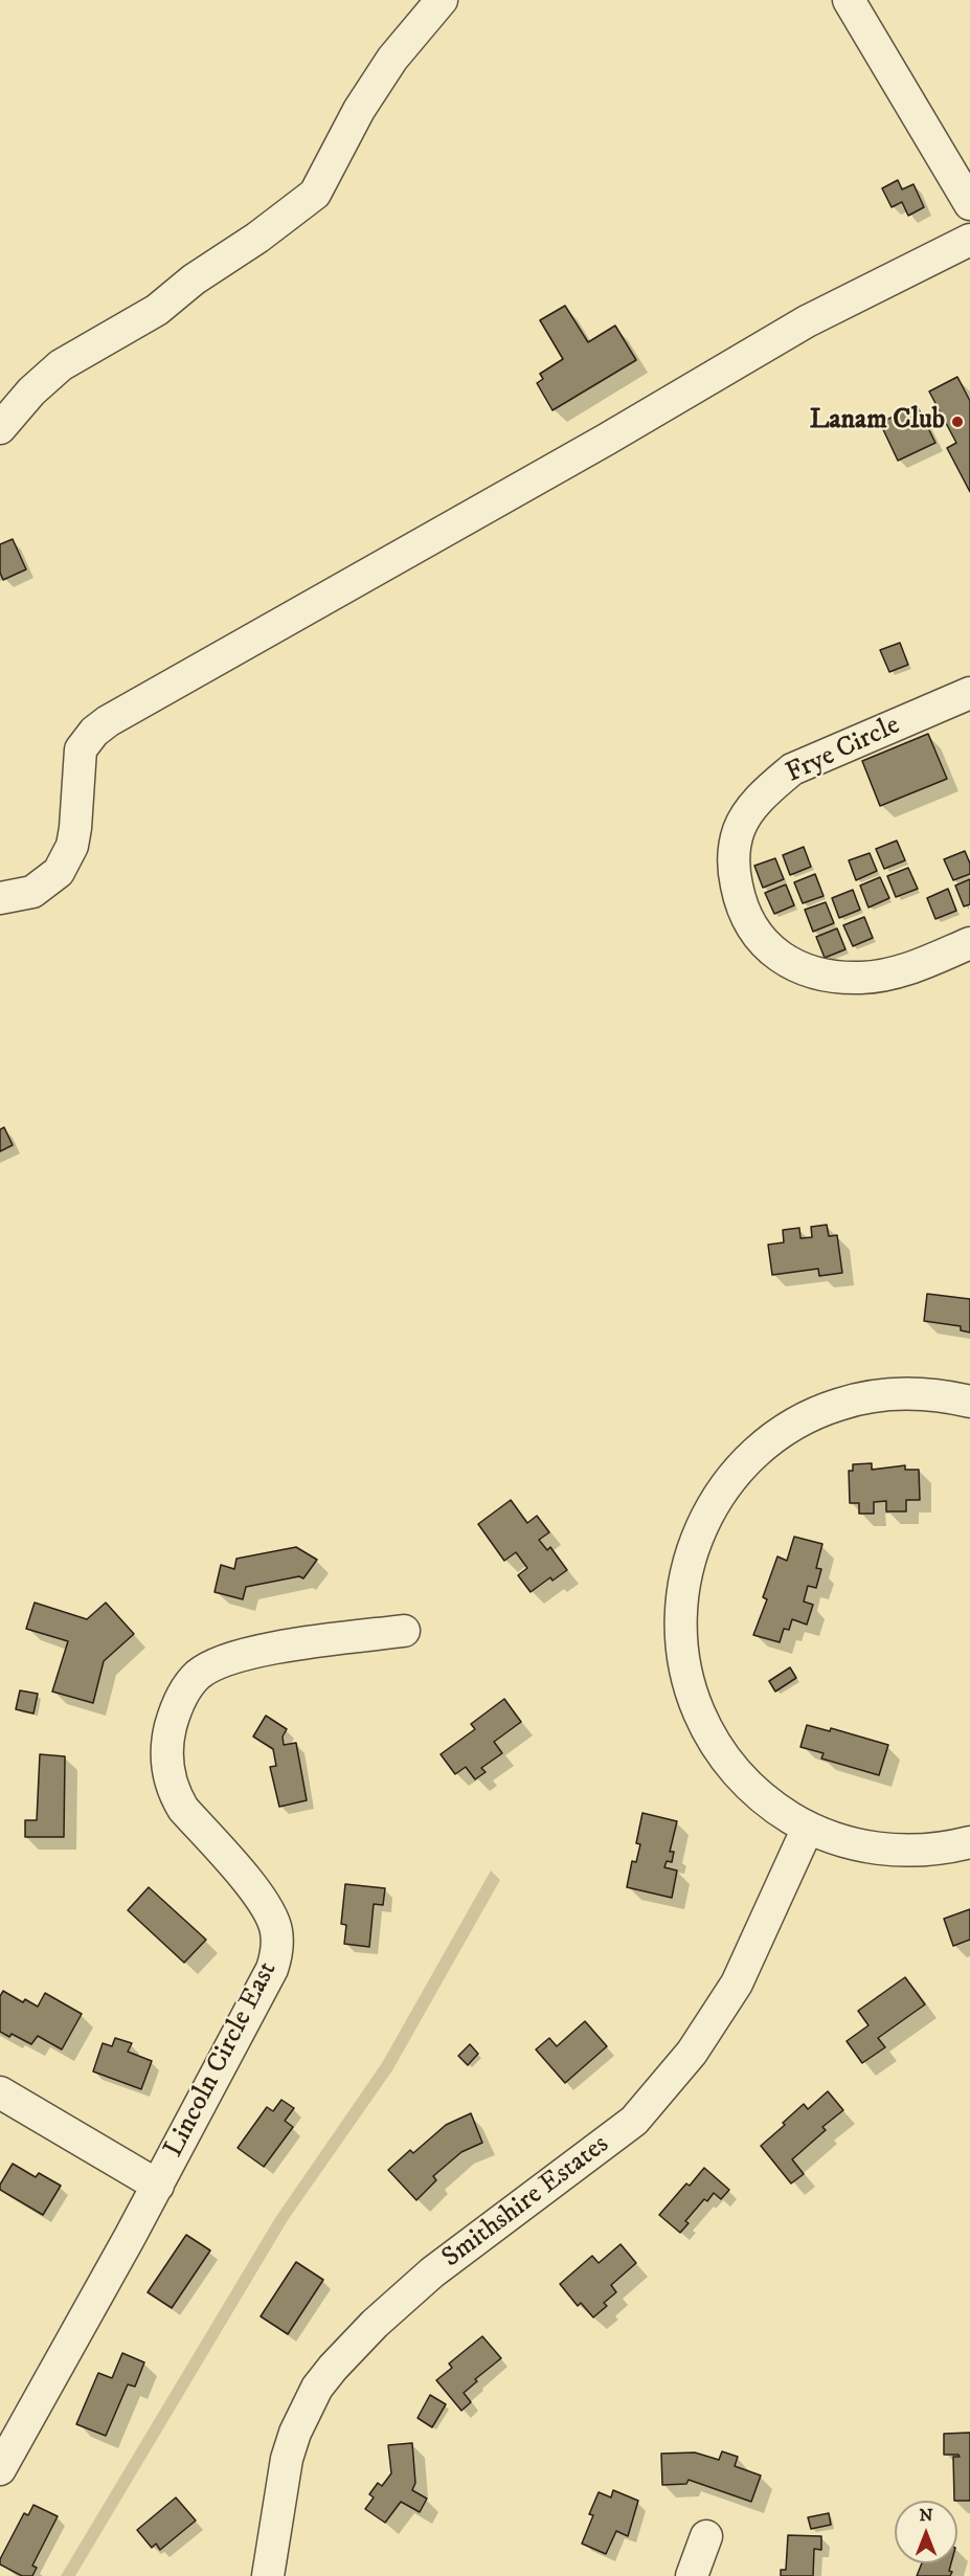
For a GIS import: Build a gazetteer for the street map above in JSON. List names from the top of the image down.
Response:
{
  "streets": {
    "street": ["Frye Circle", "Lincoln Circle East", "Smithshire Estates"]
  },
  "places": ["Lanam Club"],
  "north": "top"
}
